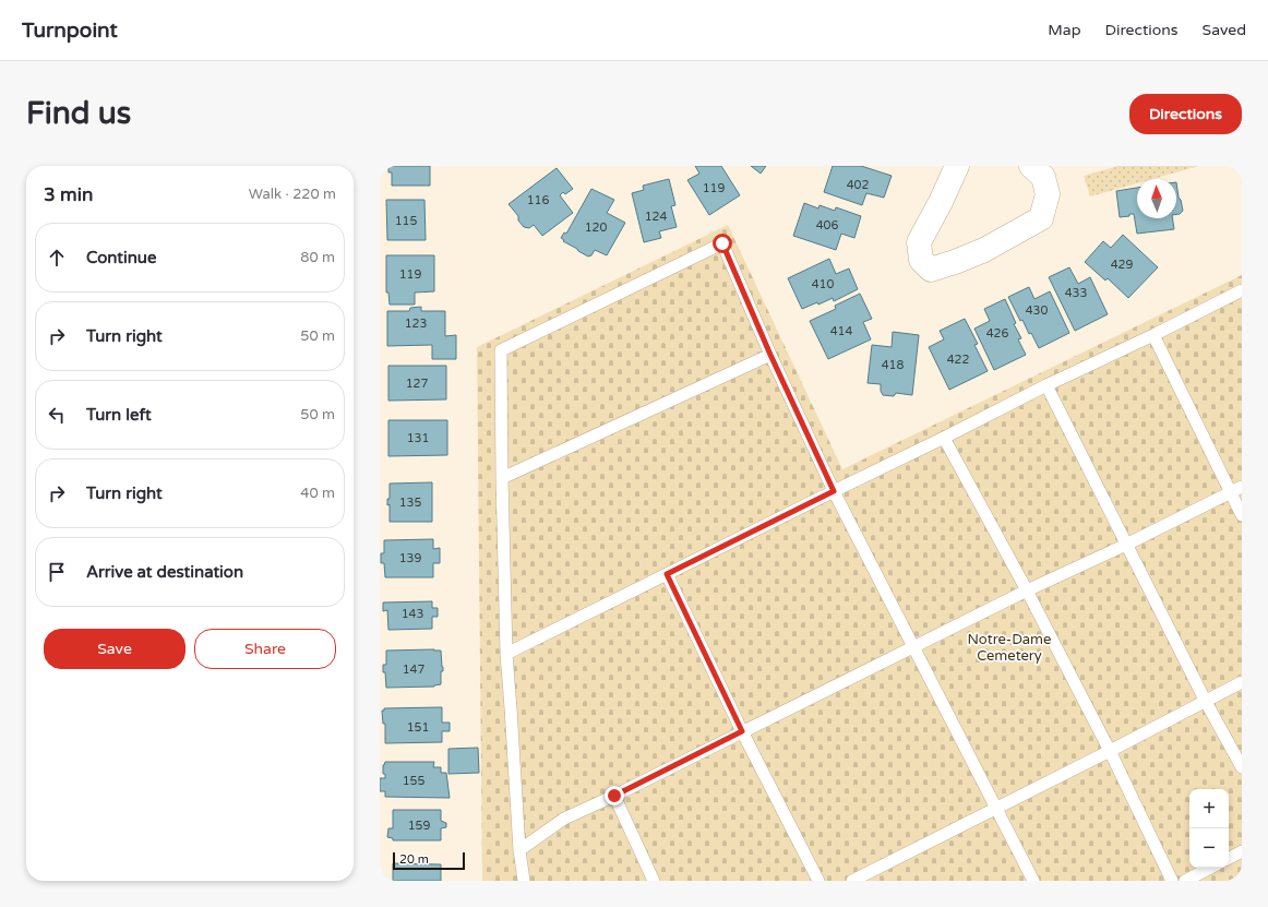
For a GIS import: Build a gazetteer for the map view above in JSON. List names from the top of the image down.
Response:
{
  "parks": ["Notre-Dame Cemetery"],
  "house_numbers": [
    "402",
    "119",
    "116",
    "124",
    "115",
    "406",
    "120",
    "429",
    "119",
    "410",
    "433",
    "430",
    "123",
    "414",
    "426",
    "422",
    "418",
    "127",
    "131",
    "135",
    "139",
    "143",
    "147",
    "151",
    "155",
    "159"
  ],
  "scale_bar": "20 m",
  "north": "top",
  "page": {
    "header": "Turnpoint",
    "nav": ["Map", "Directions", "Saved"],
    "buttons": [
      "Directions",
      ["Save", "Share"]
    ],
    "title": "Find us",
    "heading": ["3 min", "Walk · 220 m"],
    "list": [
      ["Continue", "80 m"],
      ["Turn right", "50 m"],
      ["Turn left", "50 m"],
      ["Turn right", "40 m"],
      "Arrive at destination"
    ],
    "map_buttons": ["+", "−"],
    "scale": "20 m"
  }
}
